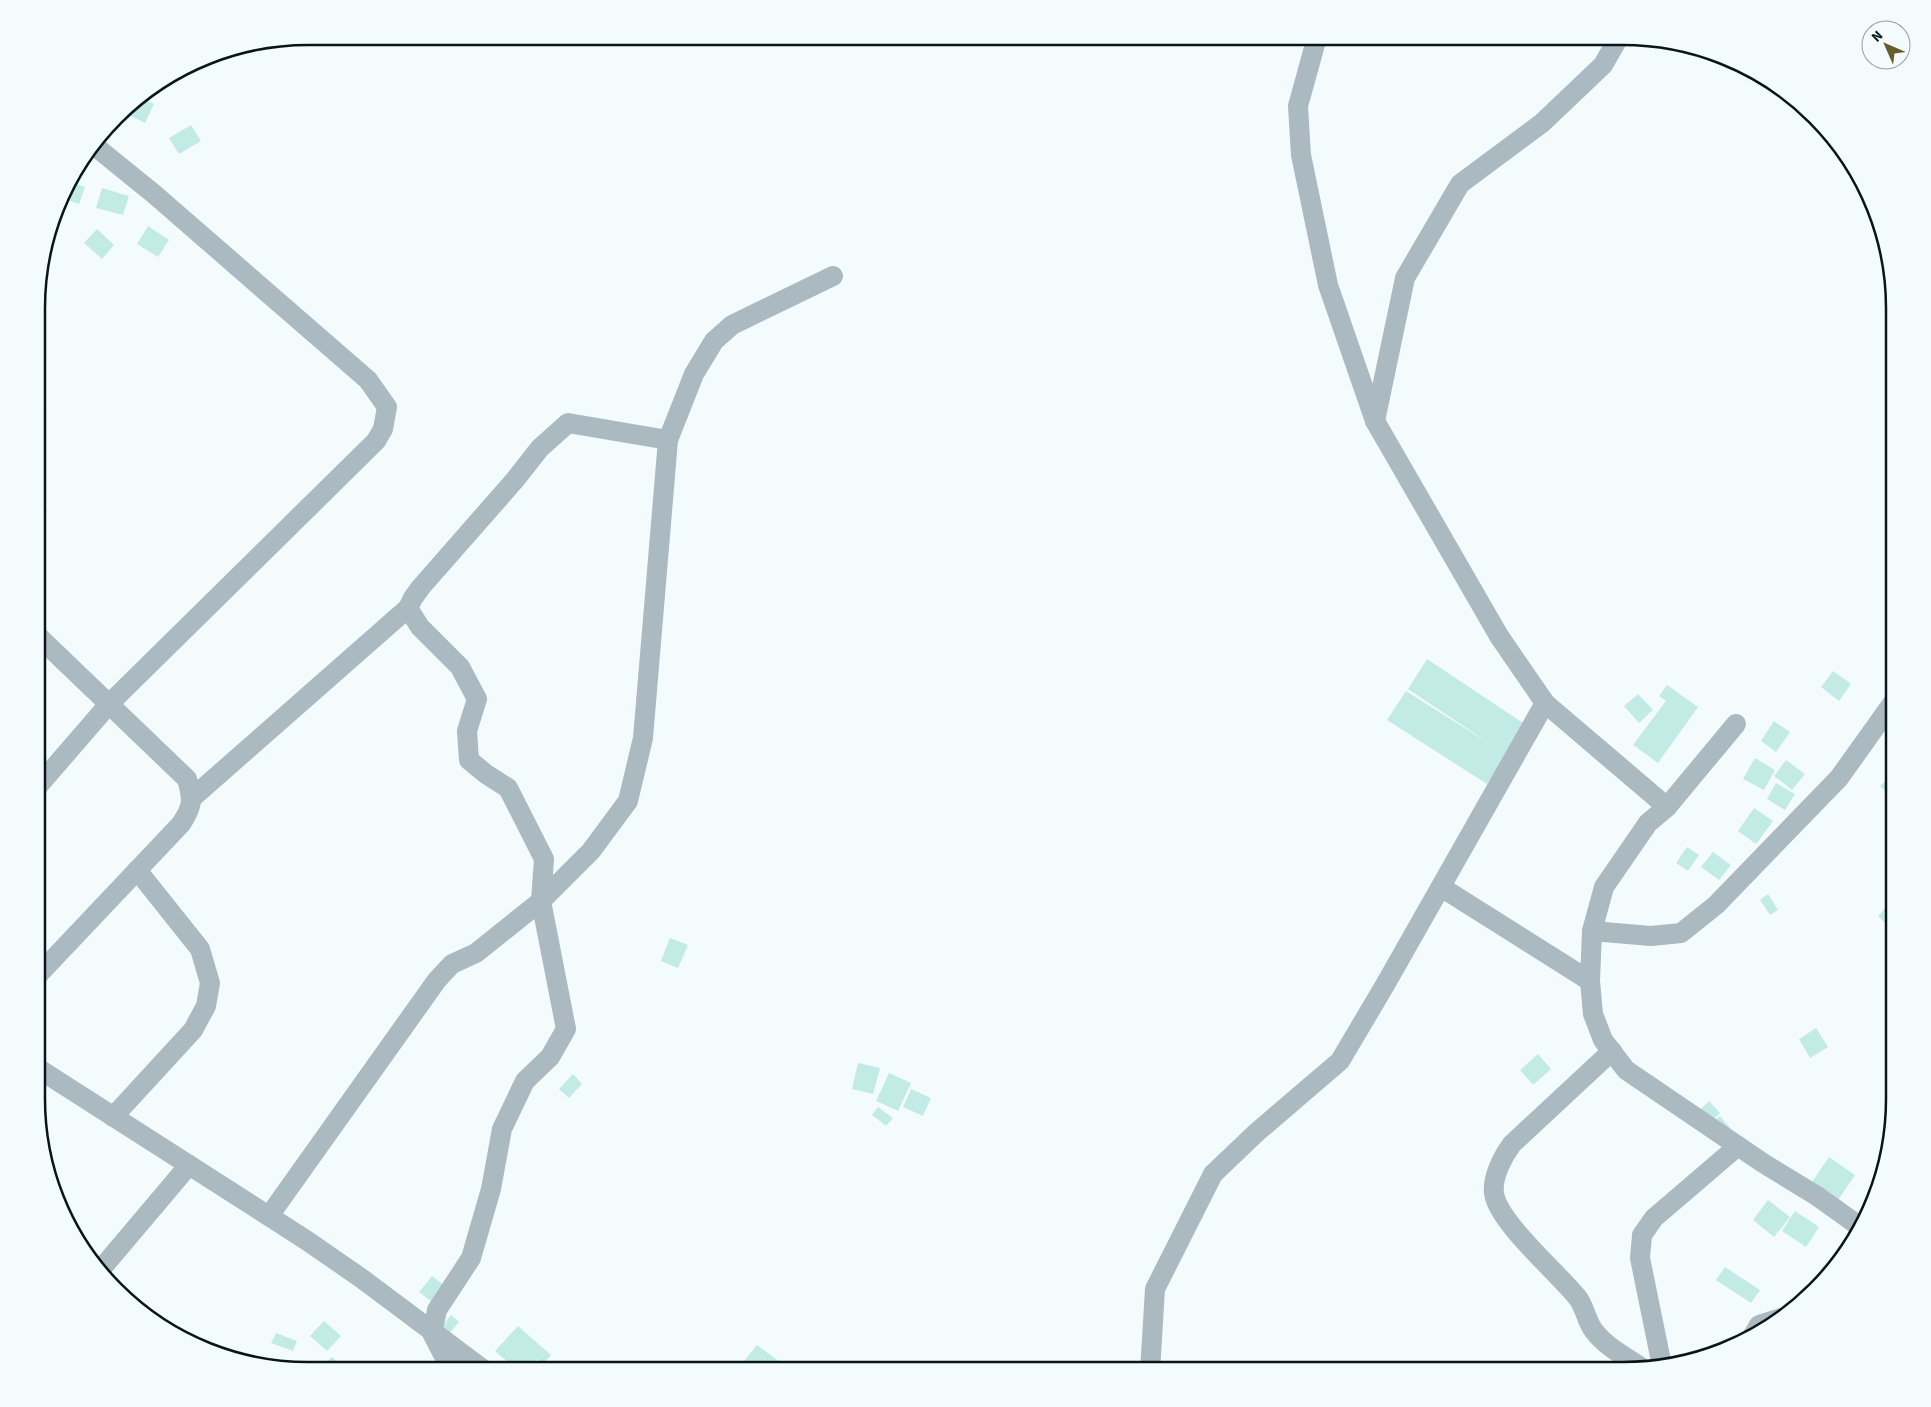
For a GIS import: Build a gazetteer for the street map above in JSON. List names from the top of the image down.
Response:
{
  "north": "top left"
}
